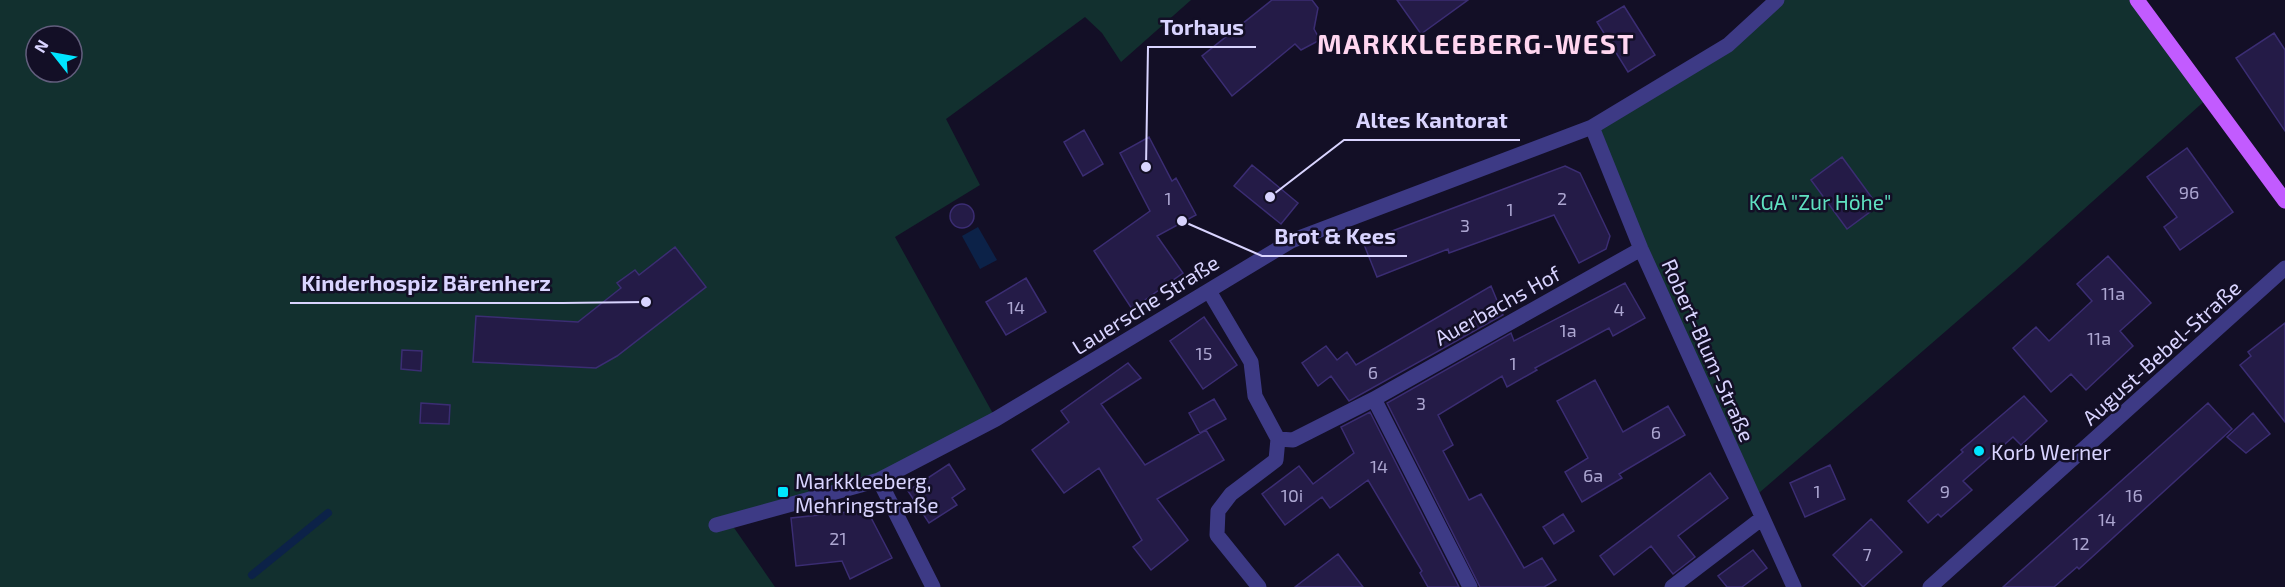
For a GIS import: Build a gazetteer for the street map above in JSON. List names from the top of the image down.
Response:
{
  "streets": {
    "street": [
      "Lauersche Straße",
      "Auerbachs Hof",
      "Robert-Blum-Straße",
      "August-Bebel-Straße"
    ]
  },
  "crossings": [
    ["Lauersche Straße", "Robert-Blum-Straße"],
    ["Auerbachs Hof", "Robert-Blum-Straße"]
  ],
  "districts": ["MARKKLEEBERG-WEST"],
  "parks": ["KGA \"Zur Höhe\""],
  "places": {
    "other": [
      "Torhaus",
      "Altes Kantorat",
      "Brot & Kees",
      "Kinderhospiz Bärenherz",
      "Korb Werner"
    ],
    "transit": ["Markkleeberg, Mehringstraße"]
  },
  "house_numbers": [
    "96",
    "1",
    "2",
    "1",
    "3",
    "11a",
    "14",
    "4",
    "1a",
    "11a",
    "15",
    "1",
    "6",
    "3",
    "6",
    "14",
    "6a",
    "1",
    "9",
    "10i",
    "16",
    "14",
    "21",
    "12",
    "7"
  ],
  "north": "top left"
}
